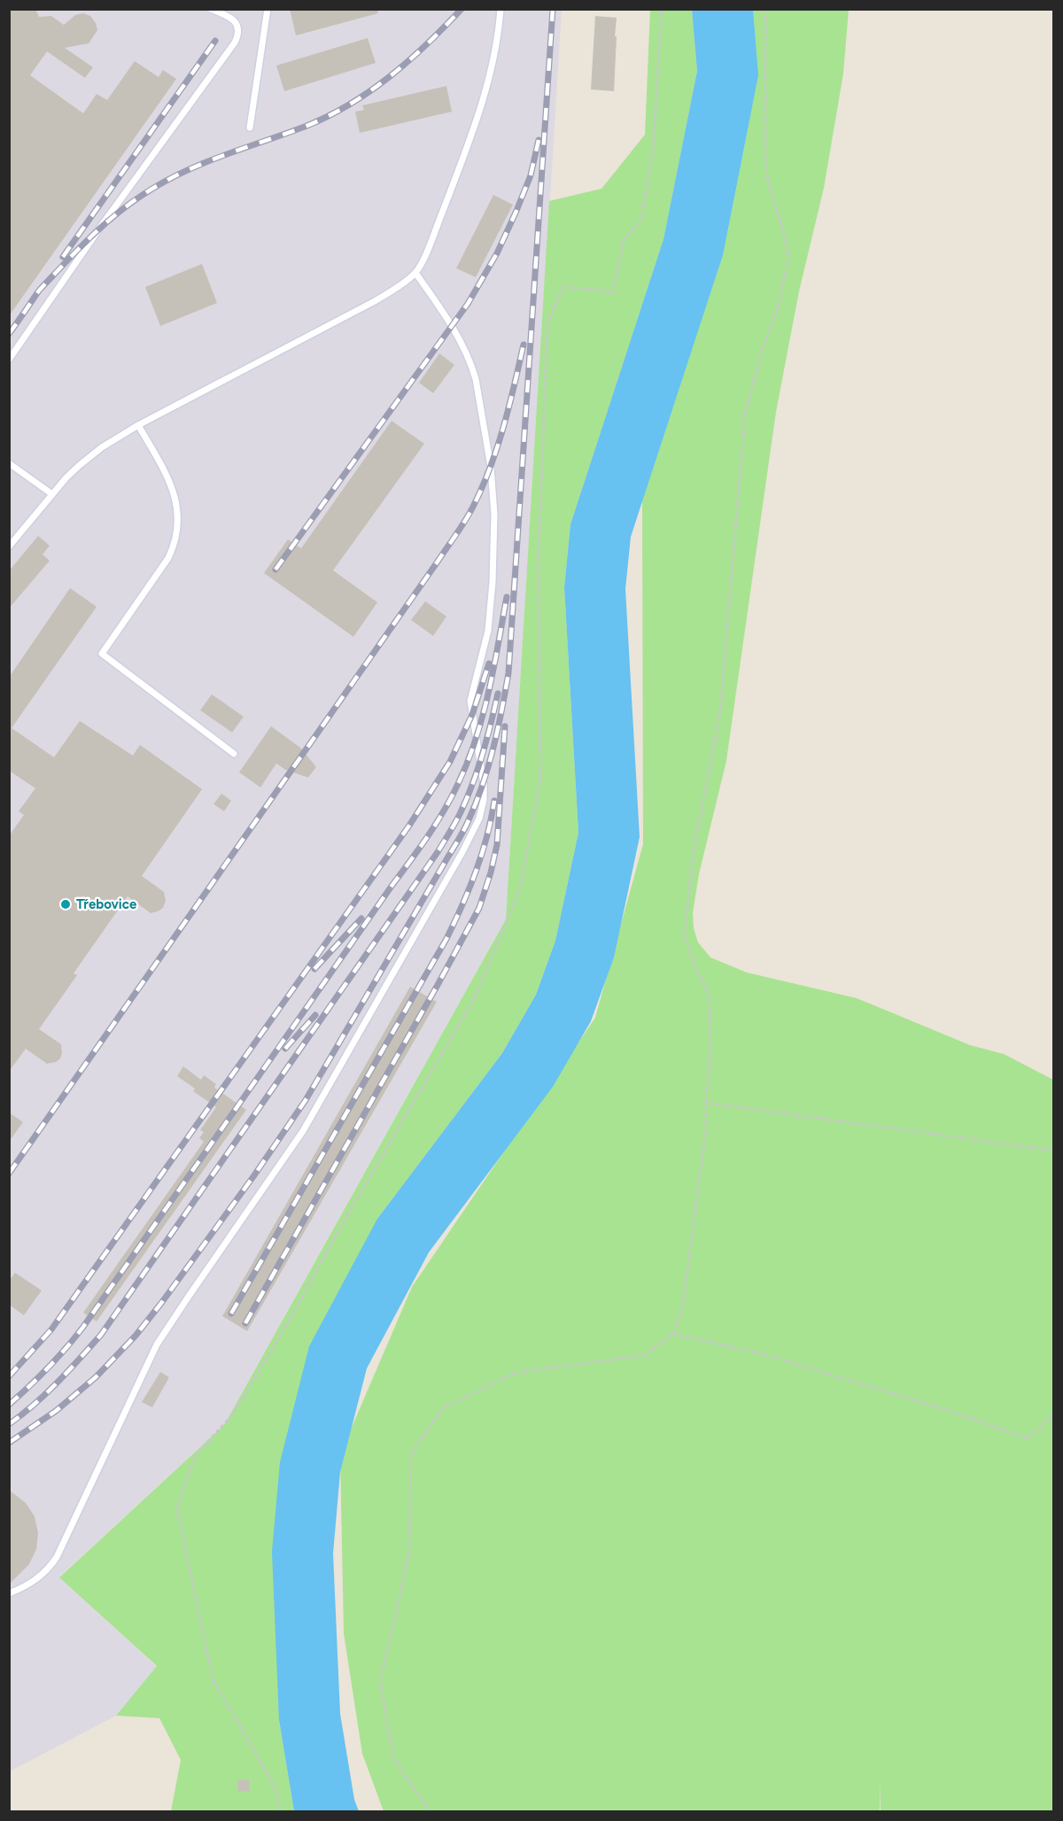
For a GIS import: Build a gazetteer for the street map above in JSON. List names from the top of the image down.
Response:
{
  "places": ["Třebovice"]
}
